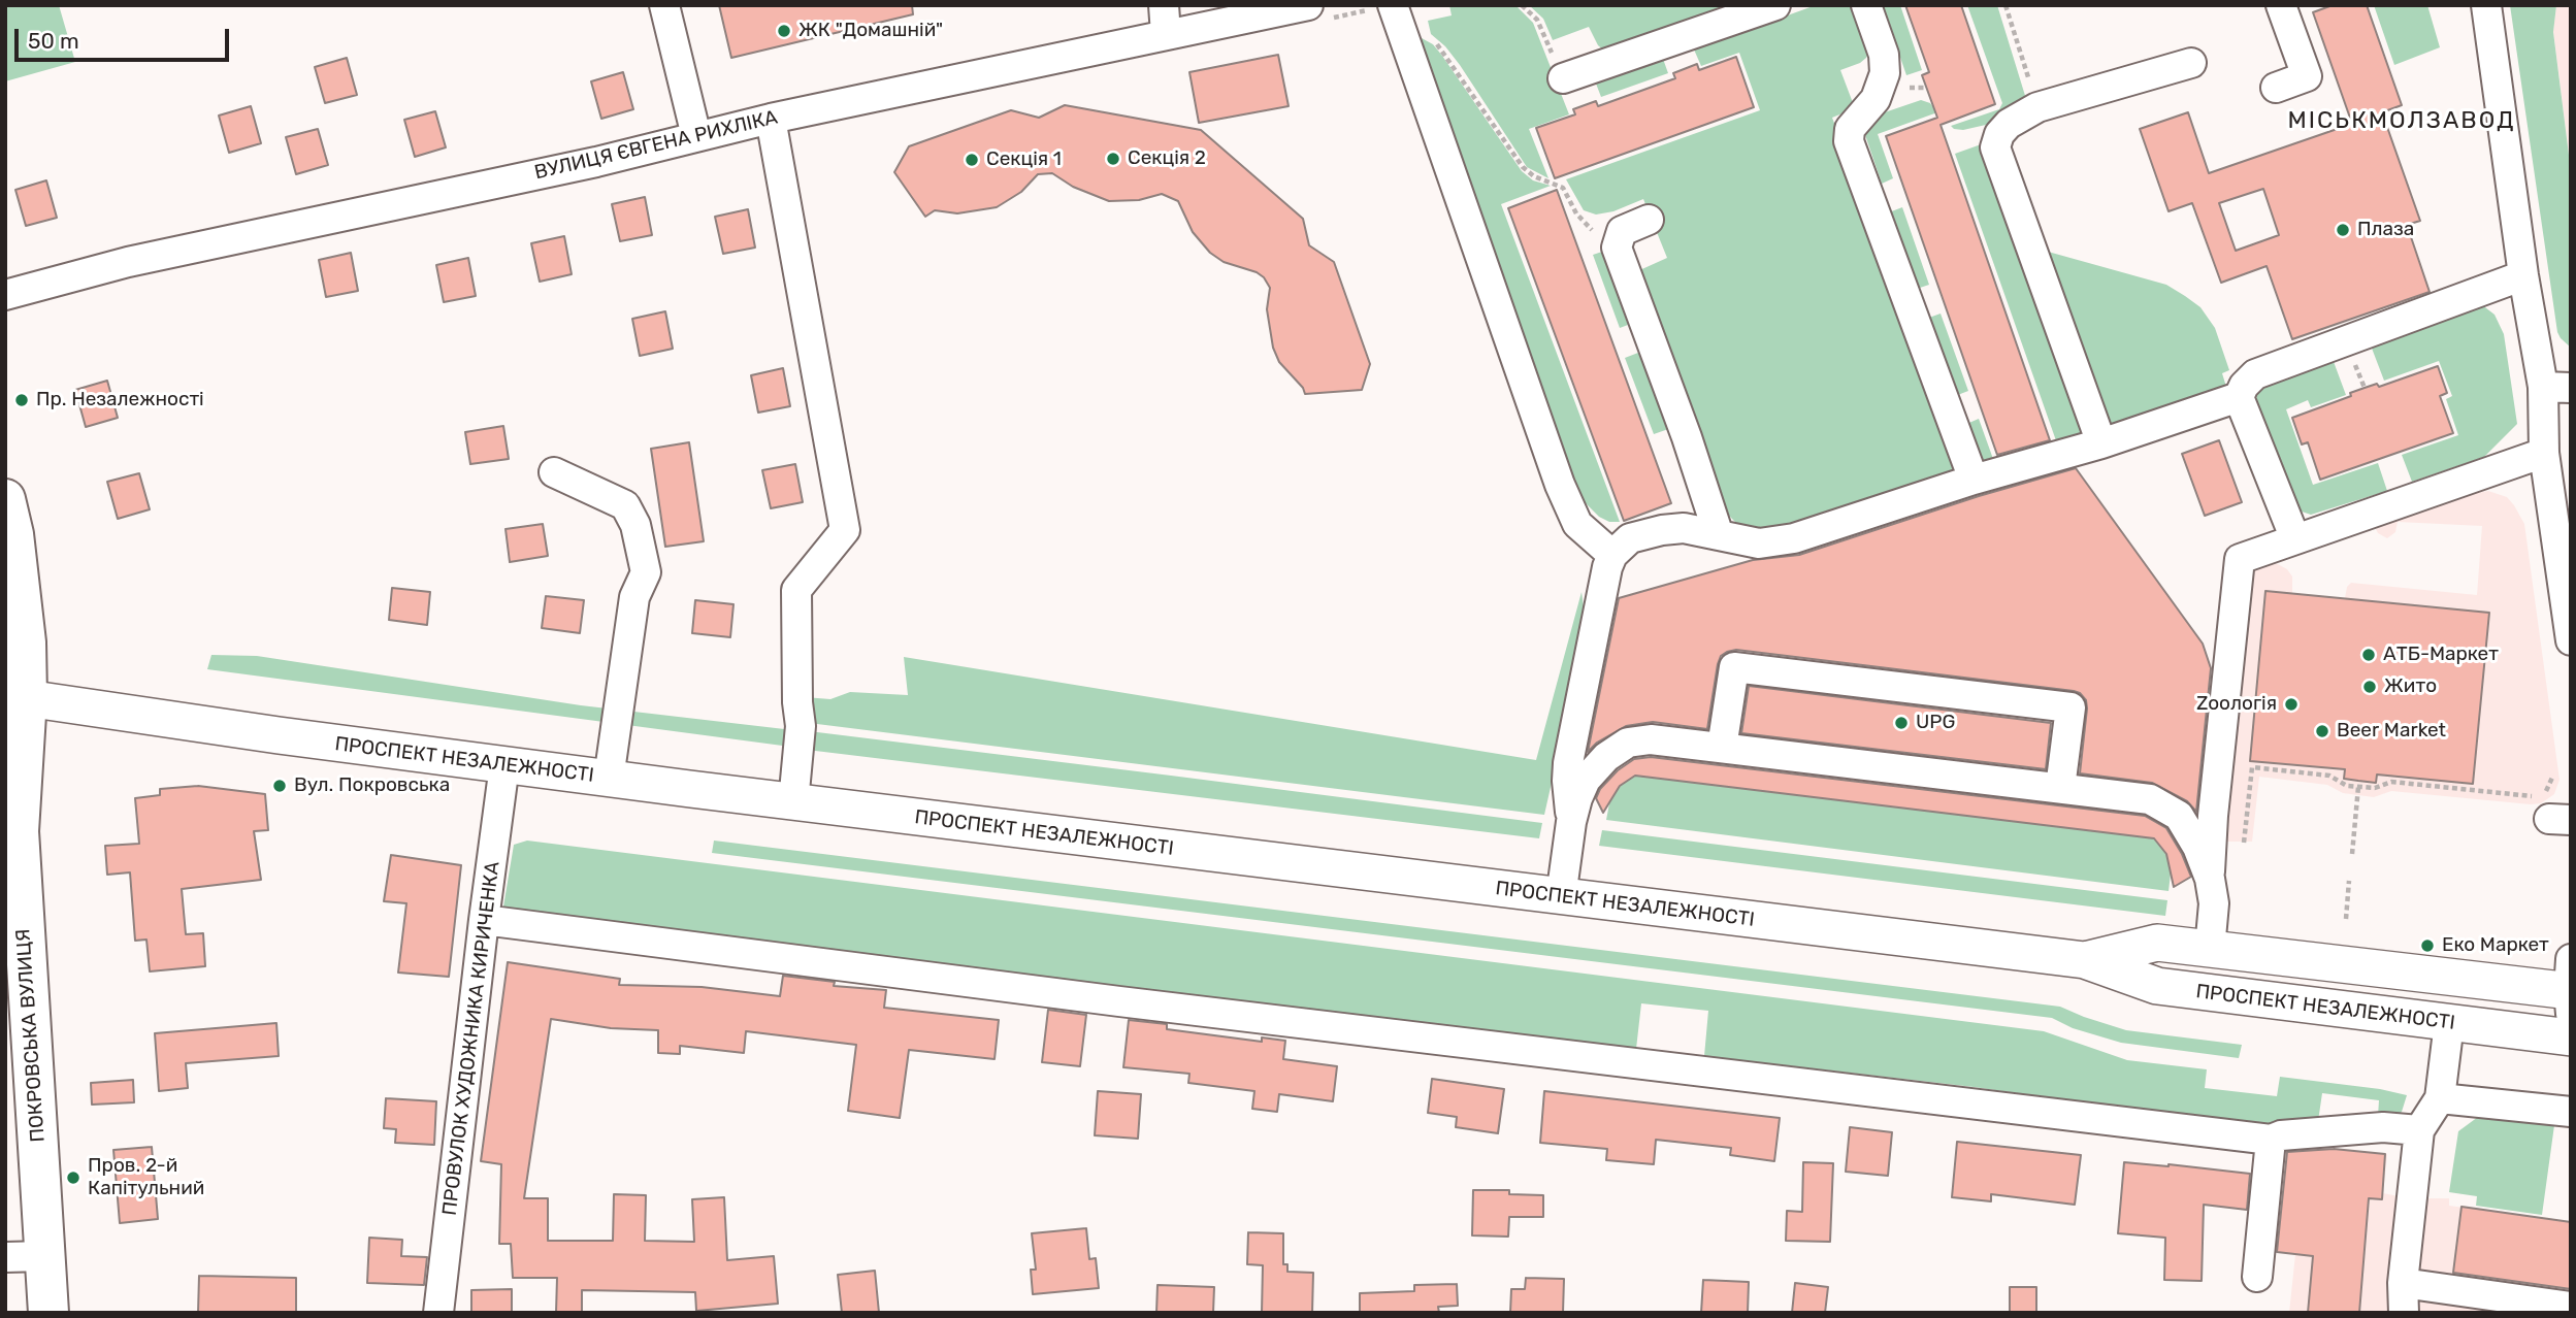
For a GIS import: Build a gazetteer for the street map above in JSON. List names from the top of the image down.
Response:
{
  "streets": {
    "highway": ["ПОКРОВСЬКА ВУЛИЦЯ"],
    "main road": ["ПРОСПЕКТ НЕЗАЛЕЖНОСТІ"],
    "street": ["ВУЛИЦЯ ЄВГЕНА РИХЛІКА", "ПРОВУЛОК ХУДОЖНИКА КИРИЧЕНКА"]
  },
  "crossings": [
    ["ПРОСПЕКТ НЕЗАЛЕЖНОСТІ", "ПОКРОВСЬКА ВУЛИЦЯ"],
    ["ПРОСПЕКТ НЕЗАЛЕЖНОСТІ", "ПРОВУЛОК ХУДОЖНИКА КИРИЧЕНКА"]
  ],
  "districts": ["МІСЬКМОЛЗАВОД"],
  "places": [
    "ЖК \"Домашній\"",
    "Секція 2",
    "Секція 1",
    "Плаза",
    "Пр. Незалежності",
    "АТБ-Маркет",
    "Жито",
    "Zooлогія",
    "UPG",
    "Beer Market",
    "Вул. Покровська",
    "Еко Маркет",
    "Пров. 2-й Капітульний"
  ],
  "scale_bar": "50 m"
}
